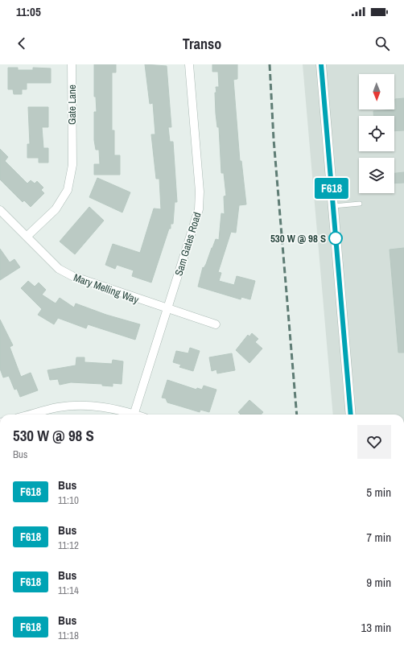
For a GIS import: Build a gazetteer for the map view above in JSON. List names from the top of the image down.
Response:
{
  "streets": {
    "street": ["Gate Lane", "Sam Gates Road", "Mary Melling Way"]
  },
  "crossings": [
    ["Gate Lane", "Mary Melling Way"],
    ["Sam Gates Road", "Mary Melling Way"]
  ],
  "places": ["530 W @ 98 S"],
  "lines": ["bus line F618"],
  "north": "bottom",
  "page": {
    "status": "11:05",
    "header": "Transo",
    "on_map": "F618",
    "heading": ["530 W @ 98 S", "Bus"],
    "list": [
      {
        "mark": "F618",
        "name": "Bus",
        "note": "11:10",
        "value": "5 min"
      },
      {
        "mark": "F618",
        "name": "Bus",
        "note": "11:12",
        "value": "7 min"
      },
      {
        "mark": "F618",
        "name": "Bus",
        "note": "11:14",
        "value": "9 min"
      },
      {
        "mark": "F618",
        "name": "Bus",
        "note": "11:18",
        "value": "13 min"
      }
    ]
  }
}
